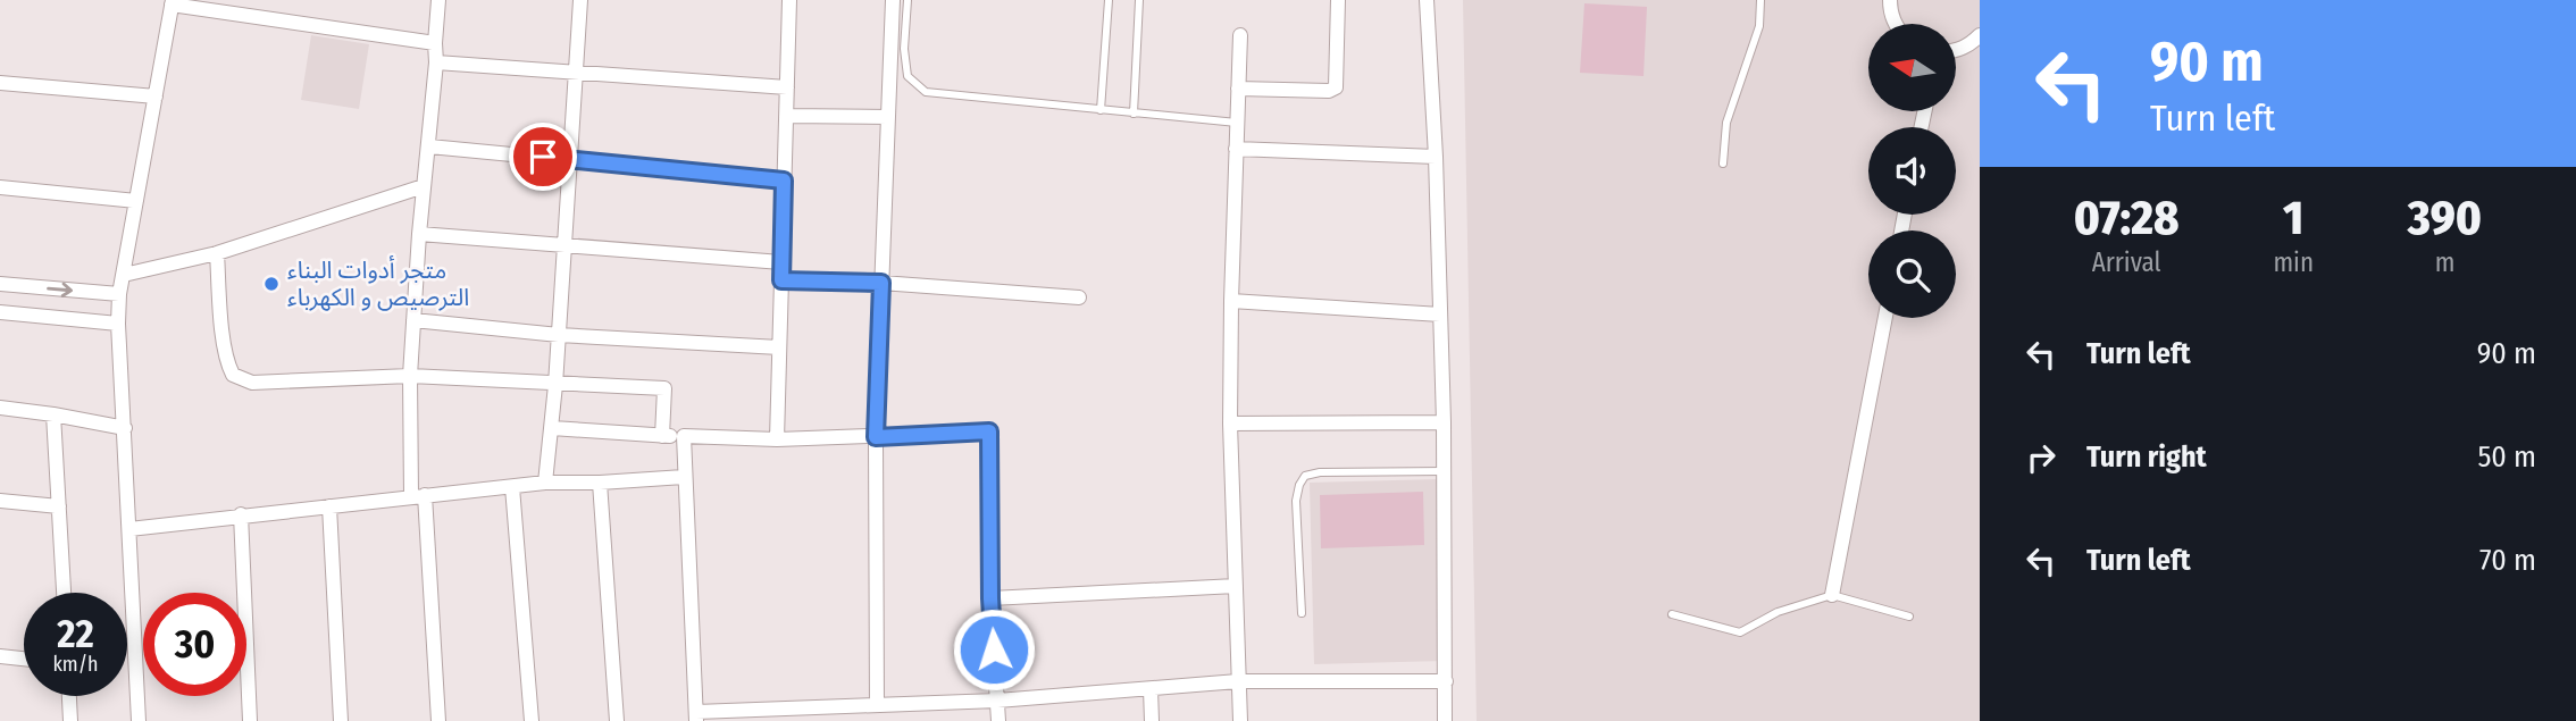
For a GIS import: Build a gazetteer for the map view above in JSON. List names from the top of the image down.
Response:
{
  "places": ["متجر أدوات البناء الترصيص و الكهرباء"],
  "north": "left",
  "page": {
    "turn": ["90 m", "Turn left"],
    "eta": [
      "07:28",
      "Arrival",
      "1",
      "min",
      "390",
      "m"
    ],
    "list": [
      {
        "name": "Turn left",
        "value": "90 m"
      },
      {
        "name": "Turn right",
        "value": "50 m"
      },
      {
        "name": "Turn left",
        "value": "70 m"
      }
    ],
    "speed": "22 km/h",
    "limit": "30"
  }
}
